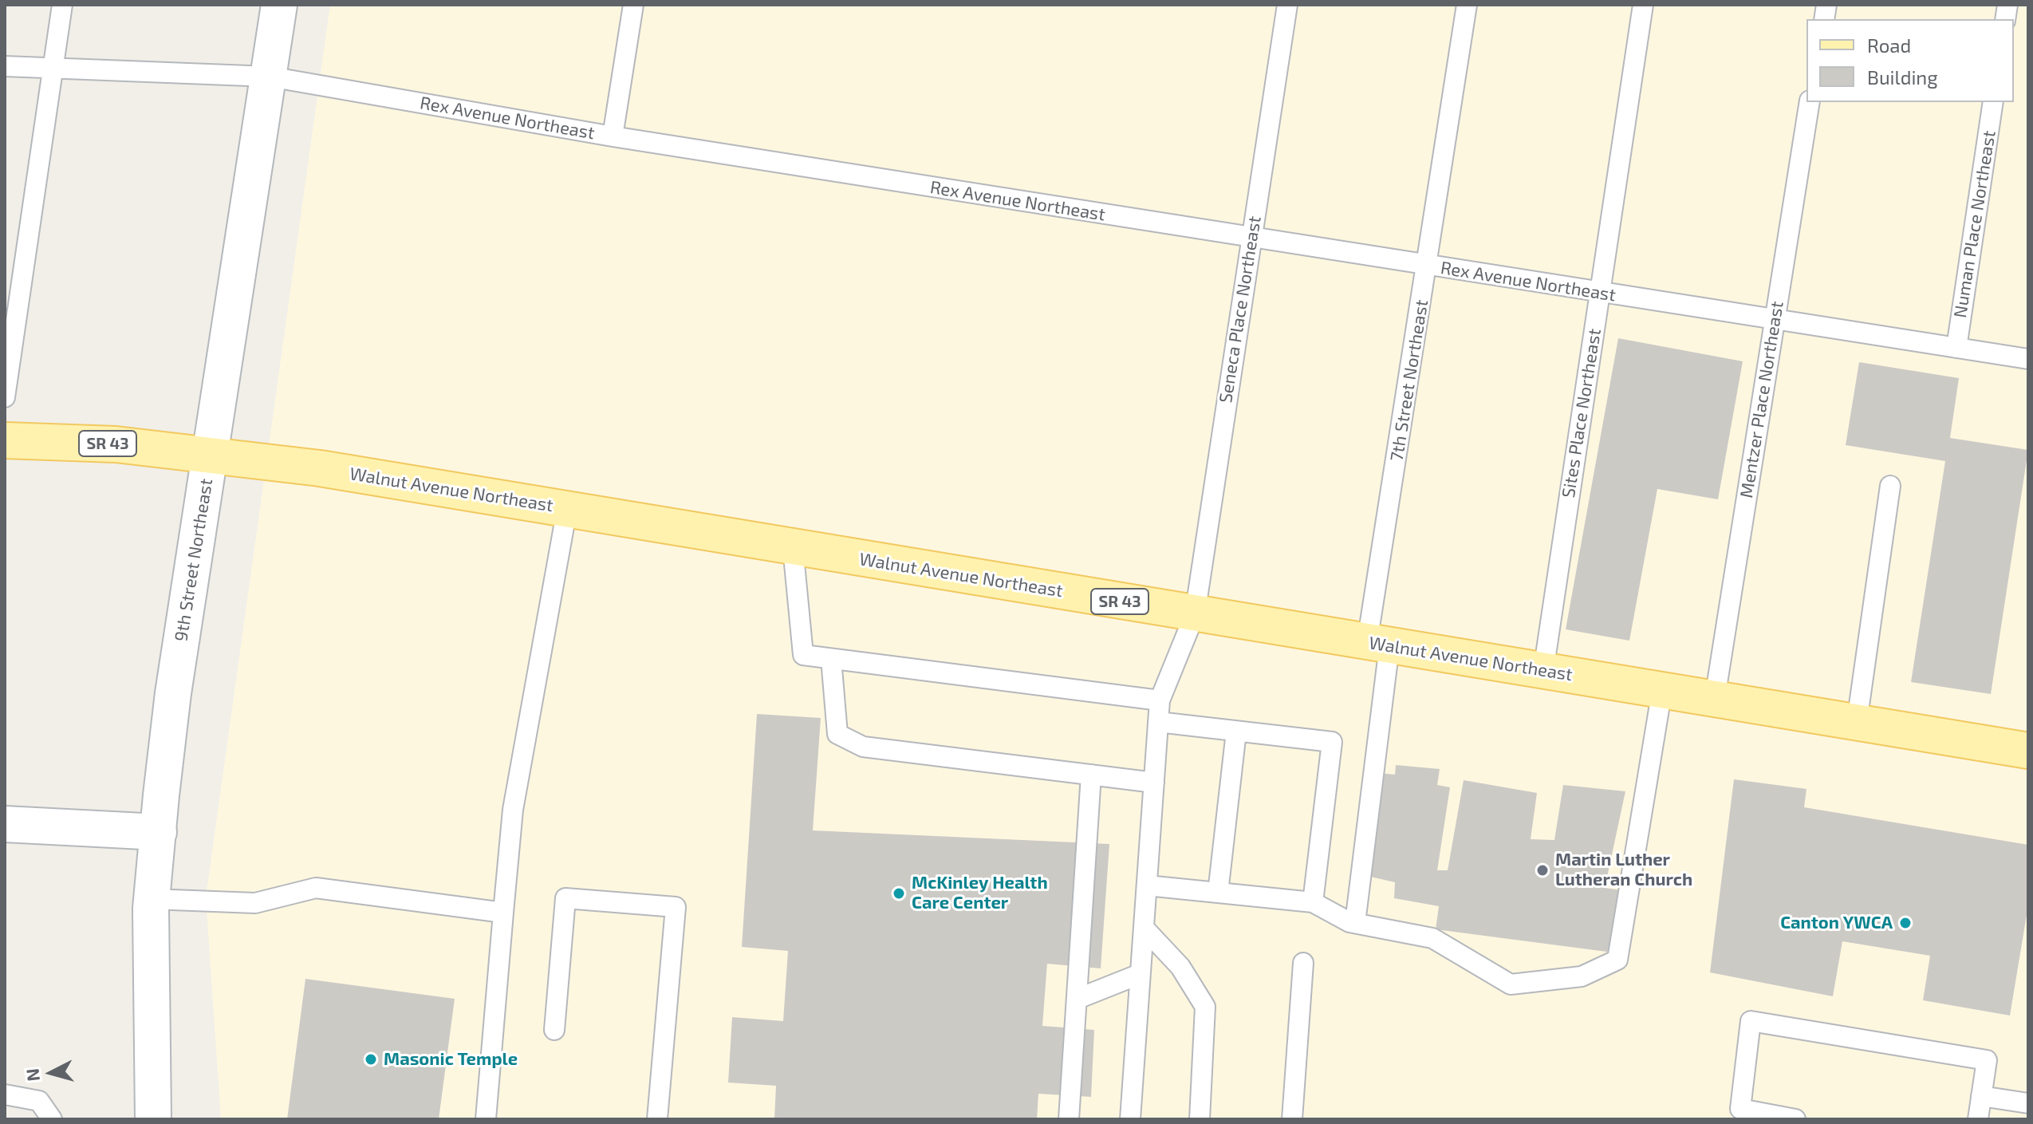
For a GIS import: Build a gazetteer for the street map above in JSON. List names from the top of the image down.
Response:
{
  "streets": {
    "main road": ["SR 43", "Walnut Avenue Northeast"],
    "street": ["9th Street Northeast"],
    "lane": [
      "Rex Avenue Northeast",
      "Numan Place Northeast",
      "Seneca Place Northeast",
      "7th Street Northeast",
      "Mentzer Place Northeast",
      "Sites Place Northeast"
    ]
  },
  "crossings": [
    ["Rex Avenue Northeast", "Numan Place Northeast"],
    ["Rex Avenue Northeast", "Seneca Place Northeast"],
    ["Rex Avenue Northeast", "7th Street Northeast"],
    ["Rex Avenue Northeast", "Mentzer Place Northeast"],
    ["Rex Avenue Northeast", "Sites Place Northeast"],
    ["Rex Avenue Northeast", "9th Street Northeast"],
    ["Seneca Place Northeast", "Walnut Avenue Northeast"],
    ["7th Street Northeast", "Walnut Avenue Northeast"],
    ["Mentzer Place Northeast", "Walnut Avenue Northeast"],
    ["Sites Place Northeast", "Walnut Avenue Northeast"],
    ["Walnut Avenue Northeast", "9th Street Northeast"]
  ],
  "places": [
    "Martin Luther Lutheran Church",
    "McKinley Health Care Center",
    "Canton YWCA",
    "Masonic Temple"
  ],
  "legend": ["Road", "Building"],
  "north": "left"
}
